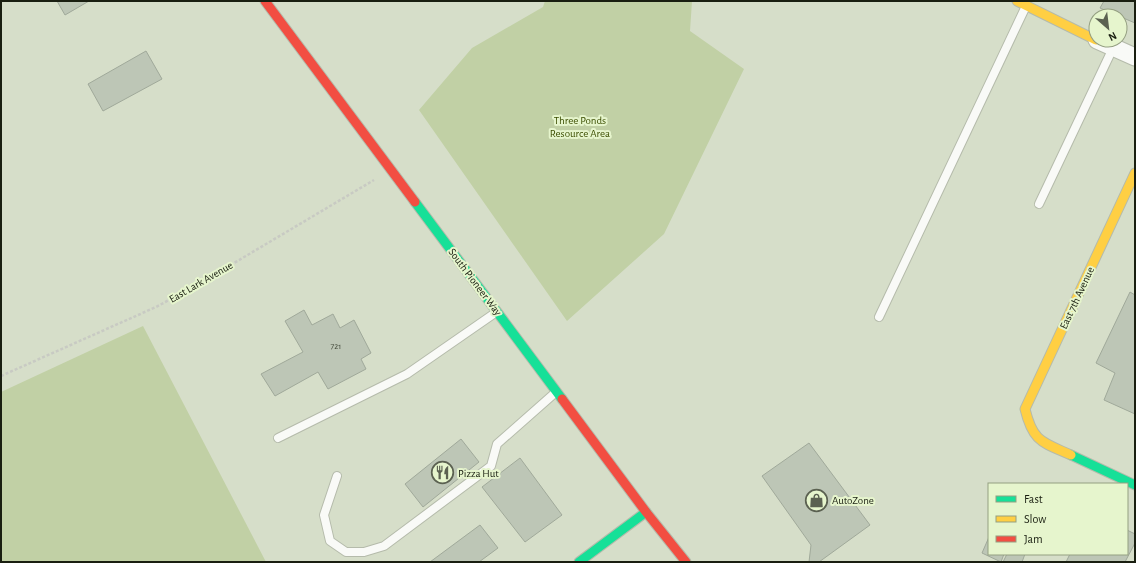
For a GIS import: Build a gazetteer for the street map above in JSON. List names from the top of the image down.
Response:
{
  "streets": {
    "main road": ["South Pioneer Way", "East 7th Avenue"],
    "path": ["East Lark Avenue"]
  },
  "crossings": [
    ["East Lark Avenue", "South Pioneer Way"]
  ],
  "parks": ["Three Ponds Resource Area"],
  "places": {
    "restaurant": ["Pizza Hut"],
    "shop": ["AutoZone"]
  },
  "house_numbers": ["721"],
  "legend": ["Fast", "Slow", "Jam"],
  "north": "bottom right"
}
